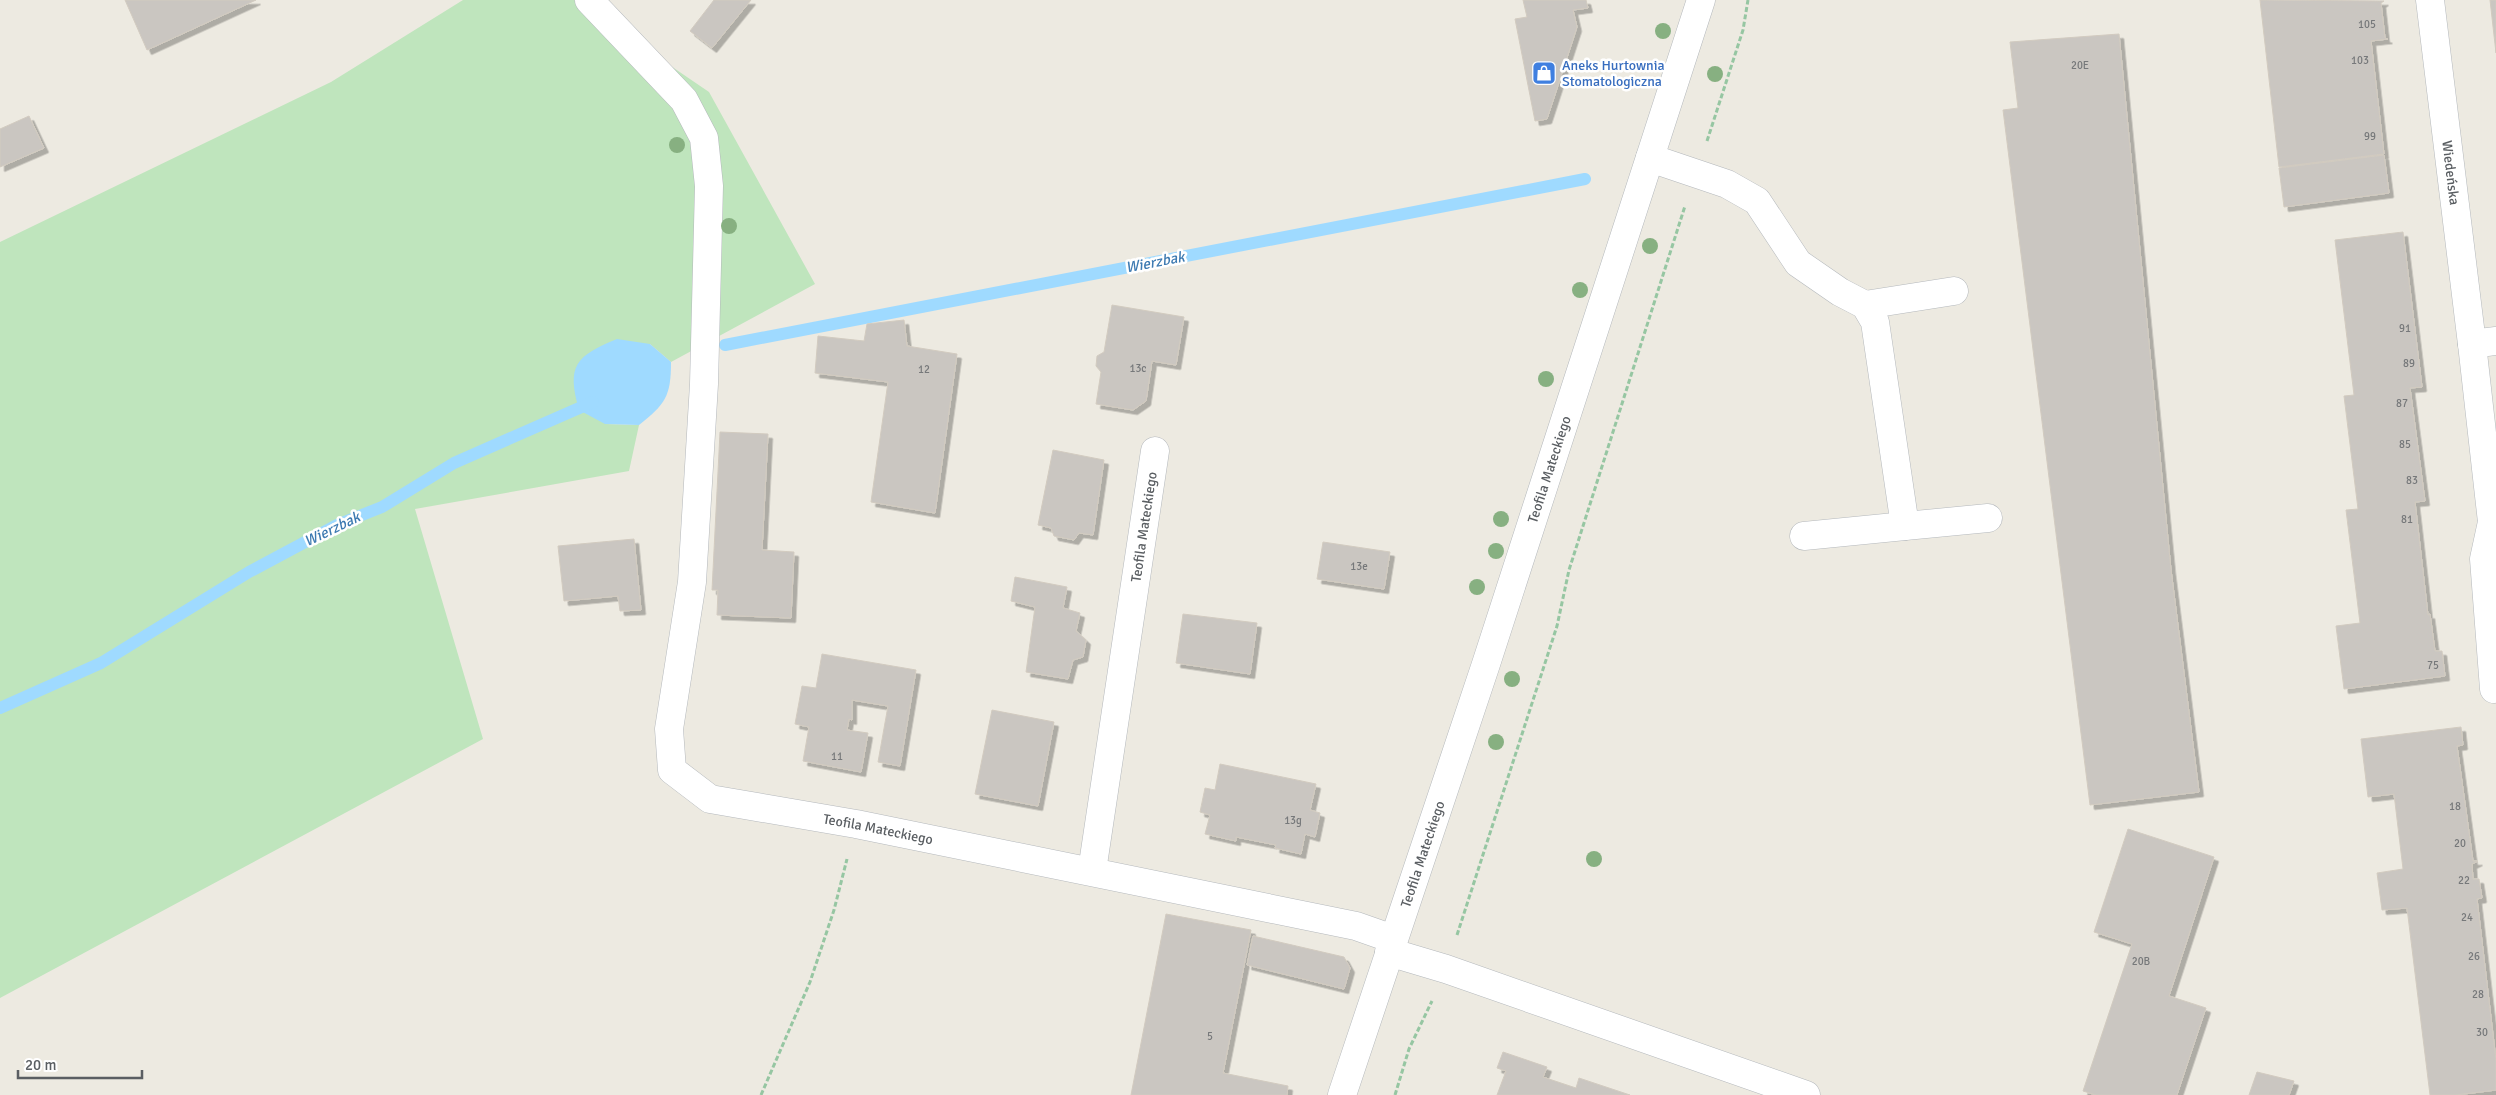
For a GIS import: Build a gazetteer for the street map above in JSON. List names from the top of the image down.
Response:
{
  "streets": {
    "street": ["Wiedeńska", "Teofila Mateckiego"]
  },
  "water": ["Wierzbak"],
  "places": {
    "shop": ["Aneks Hurtownia Stomatologiczna"]
  },
  "house_numbers": [
    "105",
    "103",
    "20E",
    "99",
    "91",
    "89",
    "13c",
    "12",
    "87",
    "85",
    "83",
    "81",
    "13e",
    "75",
    "11",
    "18",
    "13g",
    "20",
    "22",
    "24",
    "26",
    "20B",
    "28",
    "30",
    "5"
  ],
  "scale_bar": "20 m"
}
